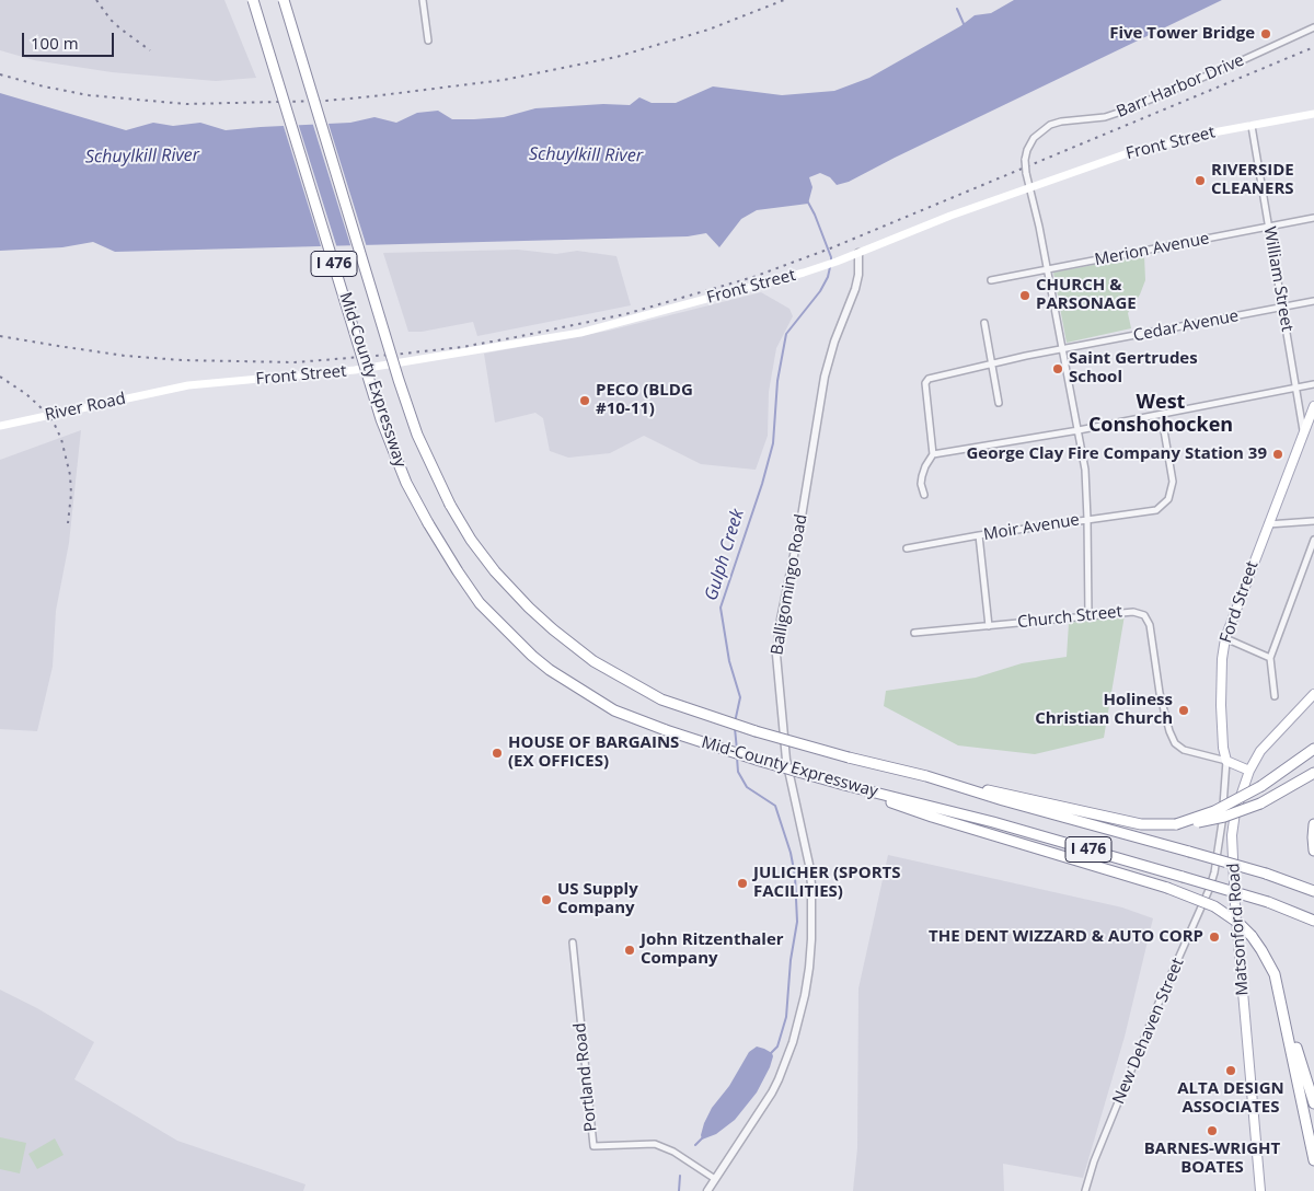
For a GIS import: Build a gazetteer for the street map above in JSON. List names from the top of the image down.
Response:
{
  "streets": {
    "highway": ["I 476", "Mid-County Expressway"],
    "main road": [
      "Front Street",
      "River Road",
      "Ford Street",
      "Church Street",
      "Matsonford Road"
    ],
    "street": [
      "Barr Harbor Drive",
      "Merion Avenue",
      "William Street",
      "Cedar Avenue",
      "Moir Avenue",
      "Balligomingo Road",
      "New Dehaven Street",
      "Portland Road"
    ]
  },
  "crossings": [
    ["Barr Harbor Drive", "Front Street"],
    ["Barr Harbor Drive", "Merion Avenue"],
    ["Barr Harbor Drive", "Cedar Avenue"],
    ["Barr Harbor Drive", "Moir Avenue"],
    ["Barr Harbor Drive", "Church Street"],
    ["Front Street", "William Street"],
    ["Front Street", "River Road"],
    ["Front Street", "Balligomingo Road"],
    ["Merion Avenue", "William Street"],
    ["William Street", "Cedar Avenue"],
    ["William Street", "Ford Street"],
    ["Balligomingo Road", "Portland Road"],
    ["Ford Street", "Church Street"],
    ["Ford Street", "New Dehaven Street"],
    ["Church Street", "Matsonford Road"]
  ],
  "districts": ["West Conshohocken"],
  "water": ["Schuylkill River", "Gulph Creek"],
  "places": [
    "Five Tower Bridge",
    "RIVERSIDE CLEANERS",
    "CHURCH & PARSONAGE",
    "Saint Gertrudes School",
    "PECO (BLDG #10-11)",
    "George Clay Fire Company Station 39",
    "Holiness Christian Church",
    "HOUSE OF BARGAINS (EX OFFICES)",
    "JULICHER (SPORTS FACILITIES)",
    "US Supply Company",
    "THE DENT WIZZARD & AUTO CORP",
    "John Ritzenthaler Company",
    "ALTA DESIGN ASSOCIATES",
    "BARNES-WRIGHT BOATES"
  ],
  "scale_bar": "100 m"
}
